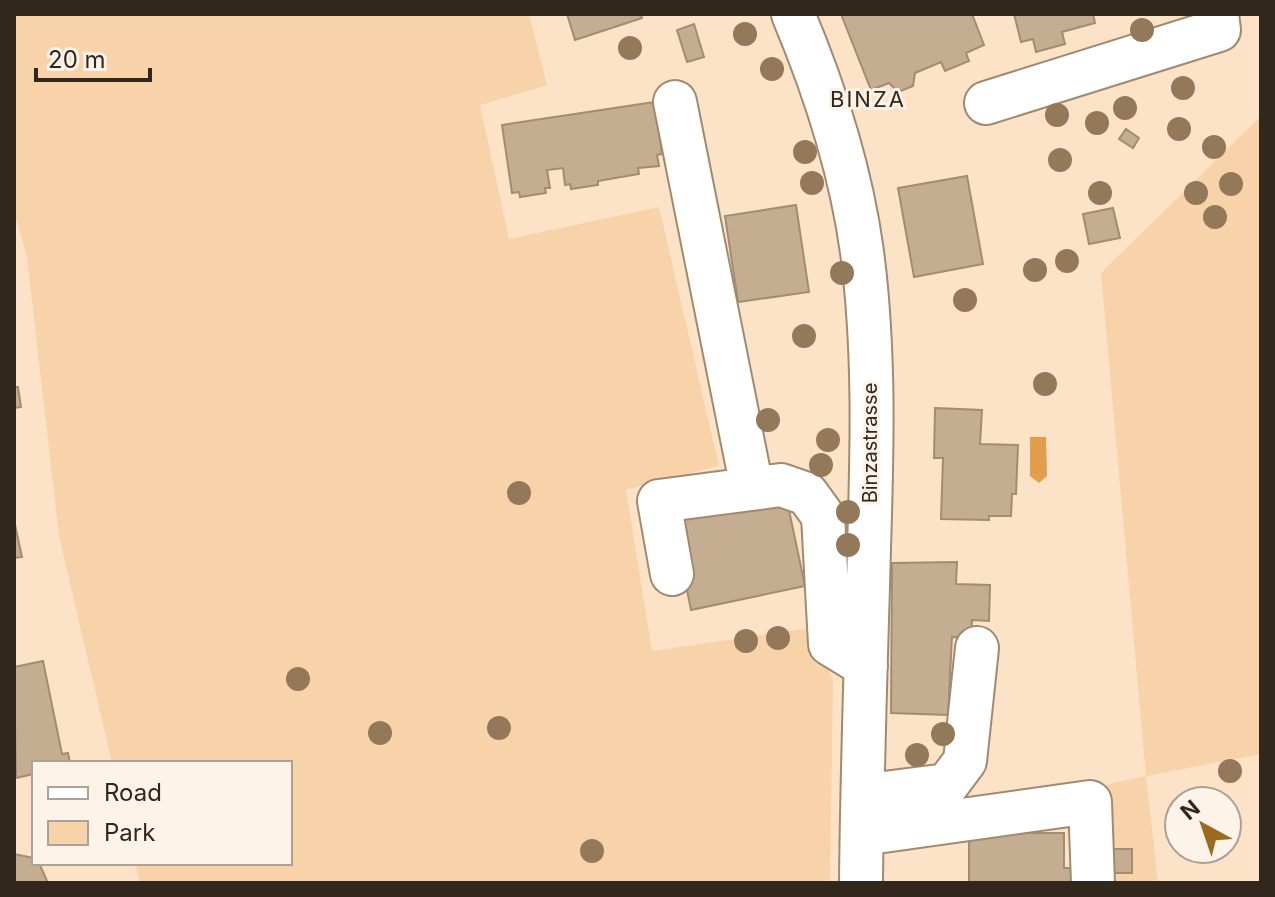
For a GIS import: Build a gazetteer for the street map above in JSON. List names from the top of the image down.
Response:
{
  "streets": {
    "street": ["Binzastrasse"]
  },
  "districts": ["BINZA"],
  "legend": ["Road", "Park"],
  "scale_bar": "20 m",
  "north": "top left"
}
